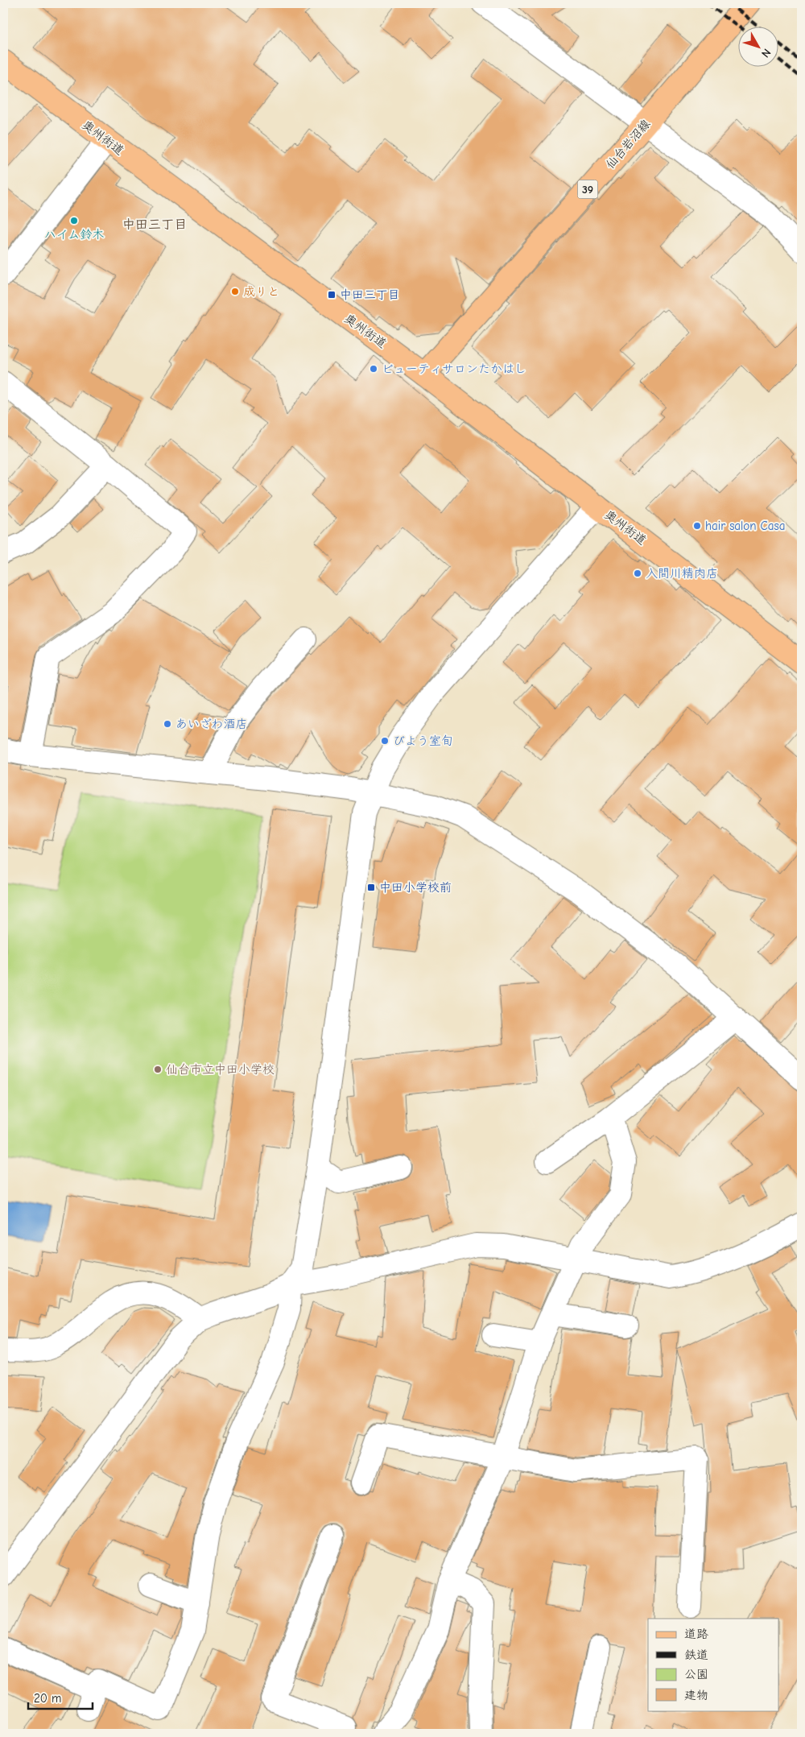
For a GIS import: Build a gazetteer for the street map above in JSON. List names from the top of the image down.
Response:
{
  "streets": {
    "main road": ["奥州街道", "仙台岩沼線", "39"]
  },
  "crossings": [
    ["奥州街道", "仙台岩沼線"]
  ],
  "districts": ["中田三丁目"],
  "places": {
    "other": [
      "ハイム鈴木",
      "成りと",
      "ビューティサロンたかはし",
      "hair salon Casa",
      "入間川精肉店",
      "あいざわ酒店",
      "びよう室旬",
      "仙台市立中田小学校"
    ],
    "transit": ["中田三丁目", "中田小学校前"]
  },
  "legend": [
    "道路",
    "鉄道",
    "公園",
    "建物"
  ],
  "scale_bar": "20 m",
  "north": "bottom right"
}
